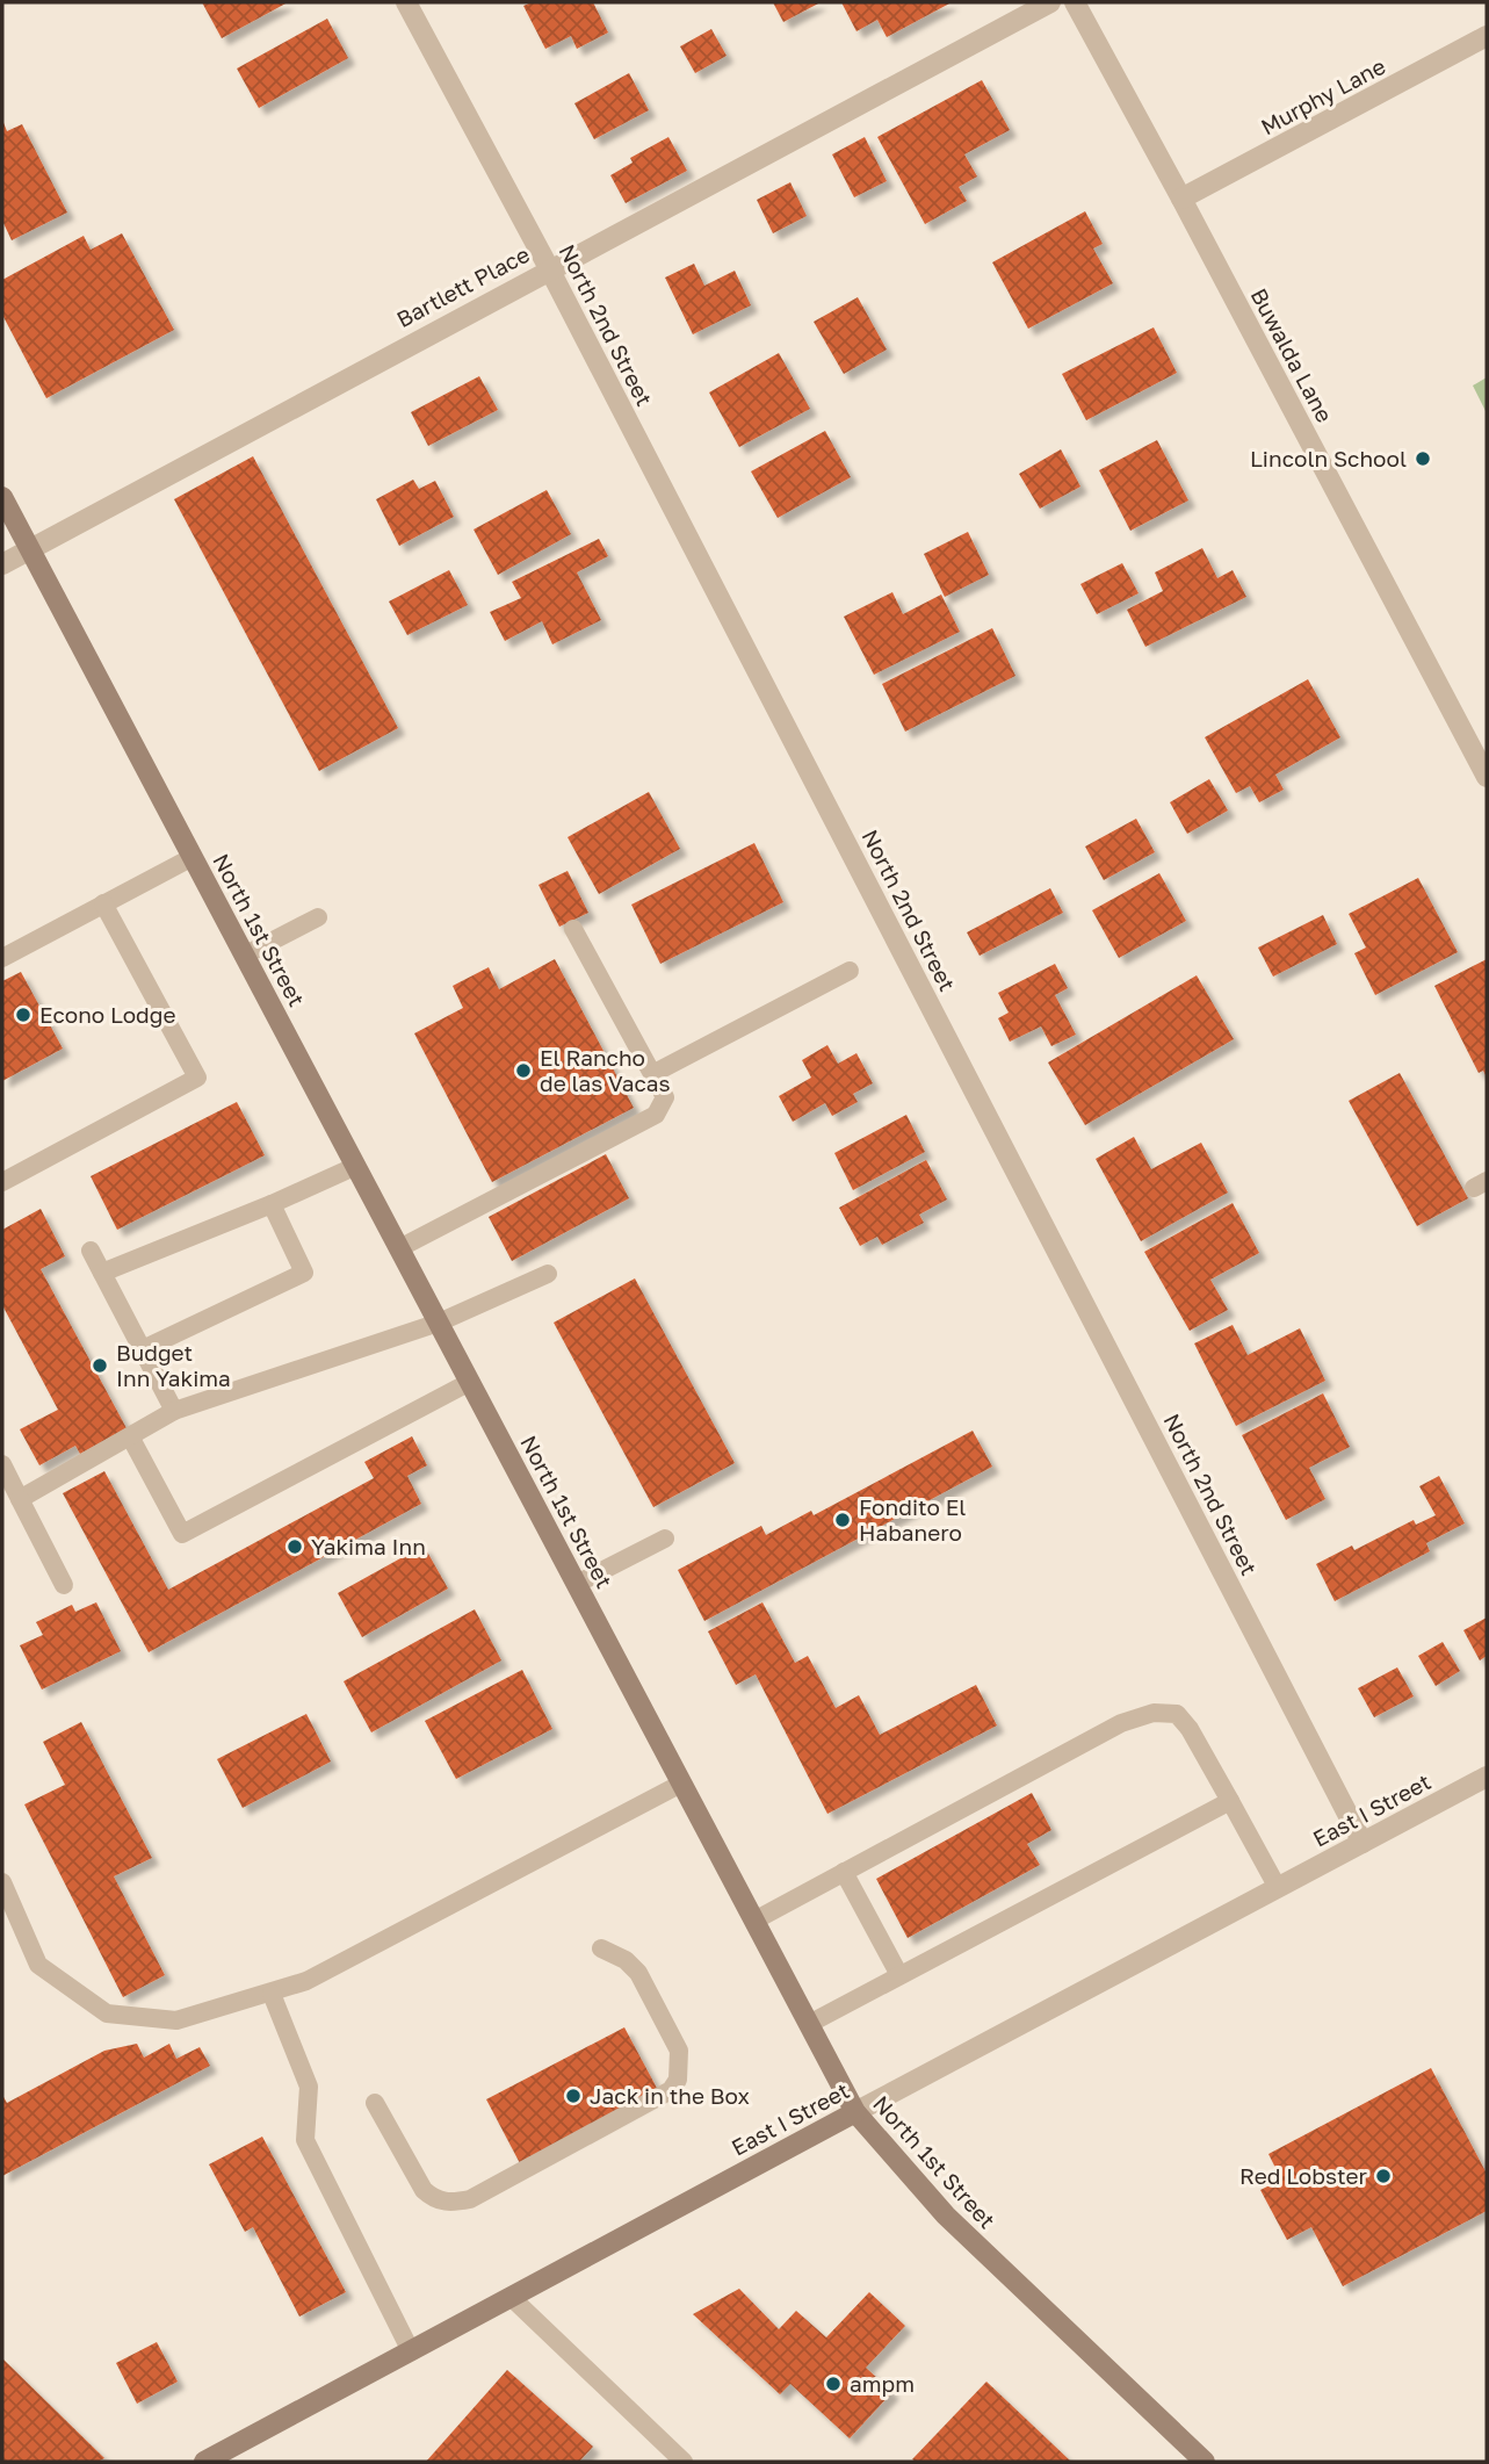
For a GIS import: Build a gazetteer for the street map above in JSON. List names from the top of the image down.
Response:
{
  "streets": {
    "main road": ["North 1st Street", "East I Street"],
    "street": [
      "Murphy Lane",
      "Bartlett Place",
      "North 2nd Street",
      "Buwalda Lane"
    ]
  },
  "crossings": [
    ["Murphy Lane", "Buwalda Lane"],
    ["Bartlett Place", "North 2nd Street"],
    ["Bartlett Place", "North 1st Street"],
    ["North 2nd Street", "East I Street"],
    ["North 1st Street", "East I Street"]
  ],
  "places": [
    "Lincoln School",
    "Econo Lodge",
    "El Rancho de las Vacas",
    "Budget Inn Yakima",
    "Fondito El Habanero",
    "Yakima Inn",
    "Jack in the Box",
    "Red Lobster",
    "ampm"
  ]
}
